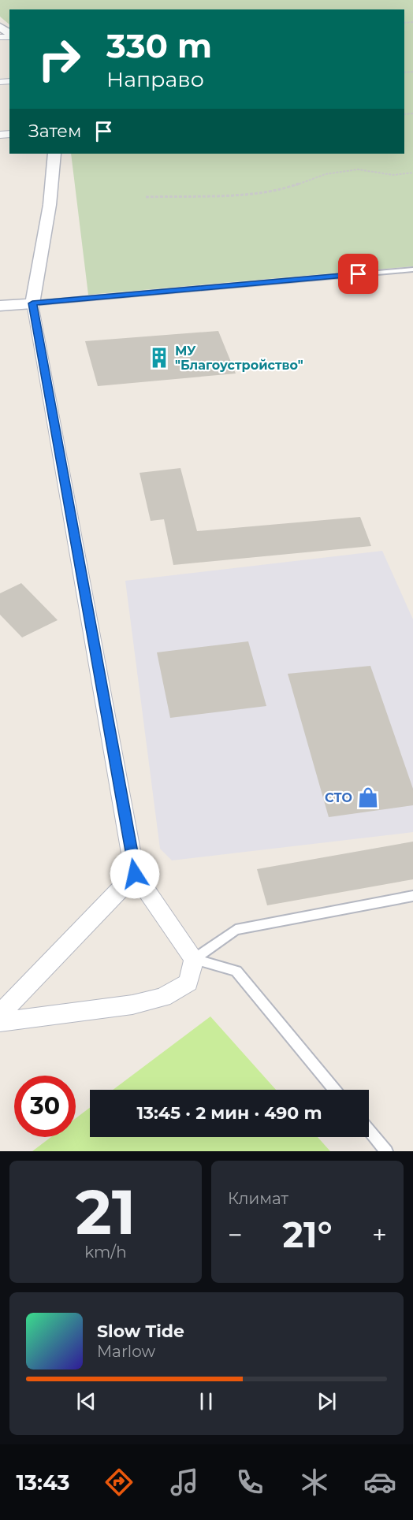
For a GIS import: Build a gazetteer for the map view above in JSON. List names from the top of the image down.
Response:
{
  "places": {
    "building": ["МУ \"Благоустройство\""],
    "shop": ["СТО"]
  },
  "page": {
    "turn": ["330 m", "Направо"],
    "then": "Затем",
    "limit": "30",
    "trip": "13:45 · 2 мин · 490 m",
    "tile": [
      ["21", "km/h"],
      "Климат"
    ],
    "heat": ["−", "21°", "+"],
    "song": ["Slow Tide", "Marlow"],
    "tabs": "13:43"
  }
}
